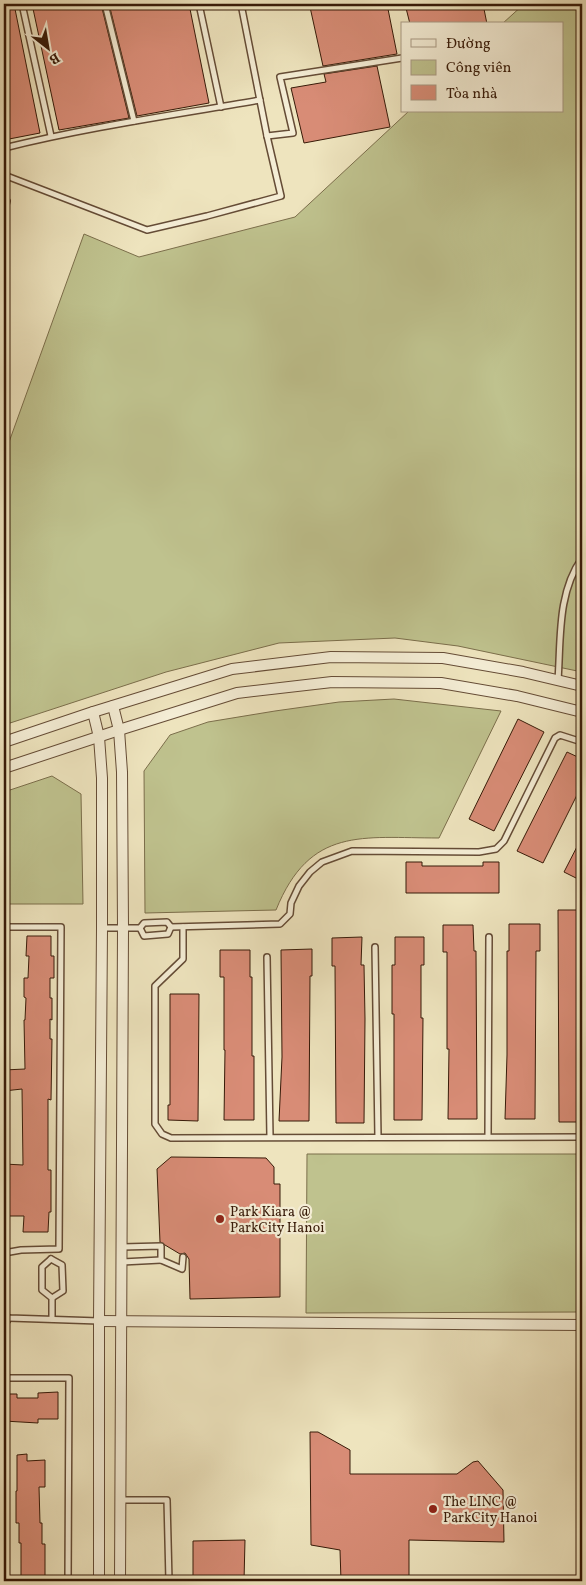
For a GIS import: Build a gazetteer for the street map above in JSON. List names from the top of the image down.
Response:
{
  "places": ["Park Kiara @ ParkCity Hanoi", "The LINC @ ParkCity Hanoi"],
  "legend": ["Đường", "Công viên", "Tòa nhà"],
  "north": "bottom right"
}
